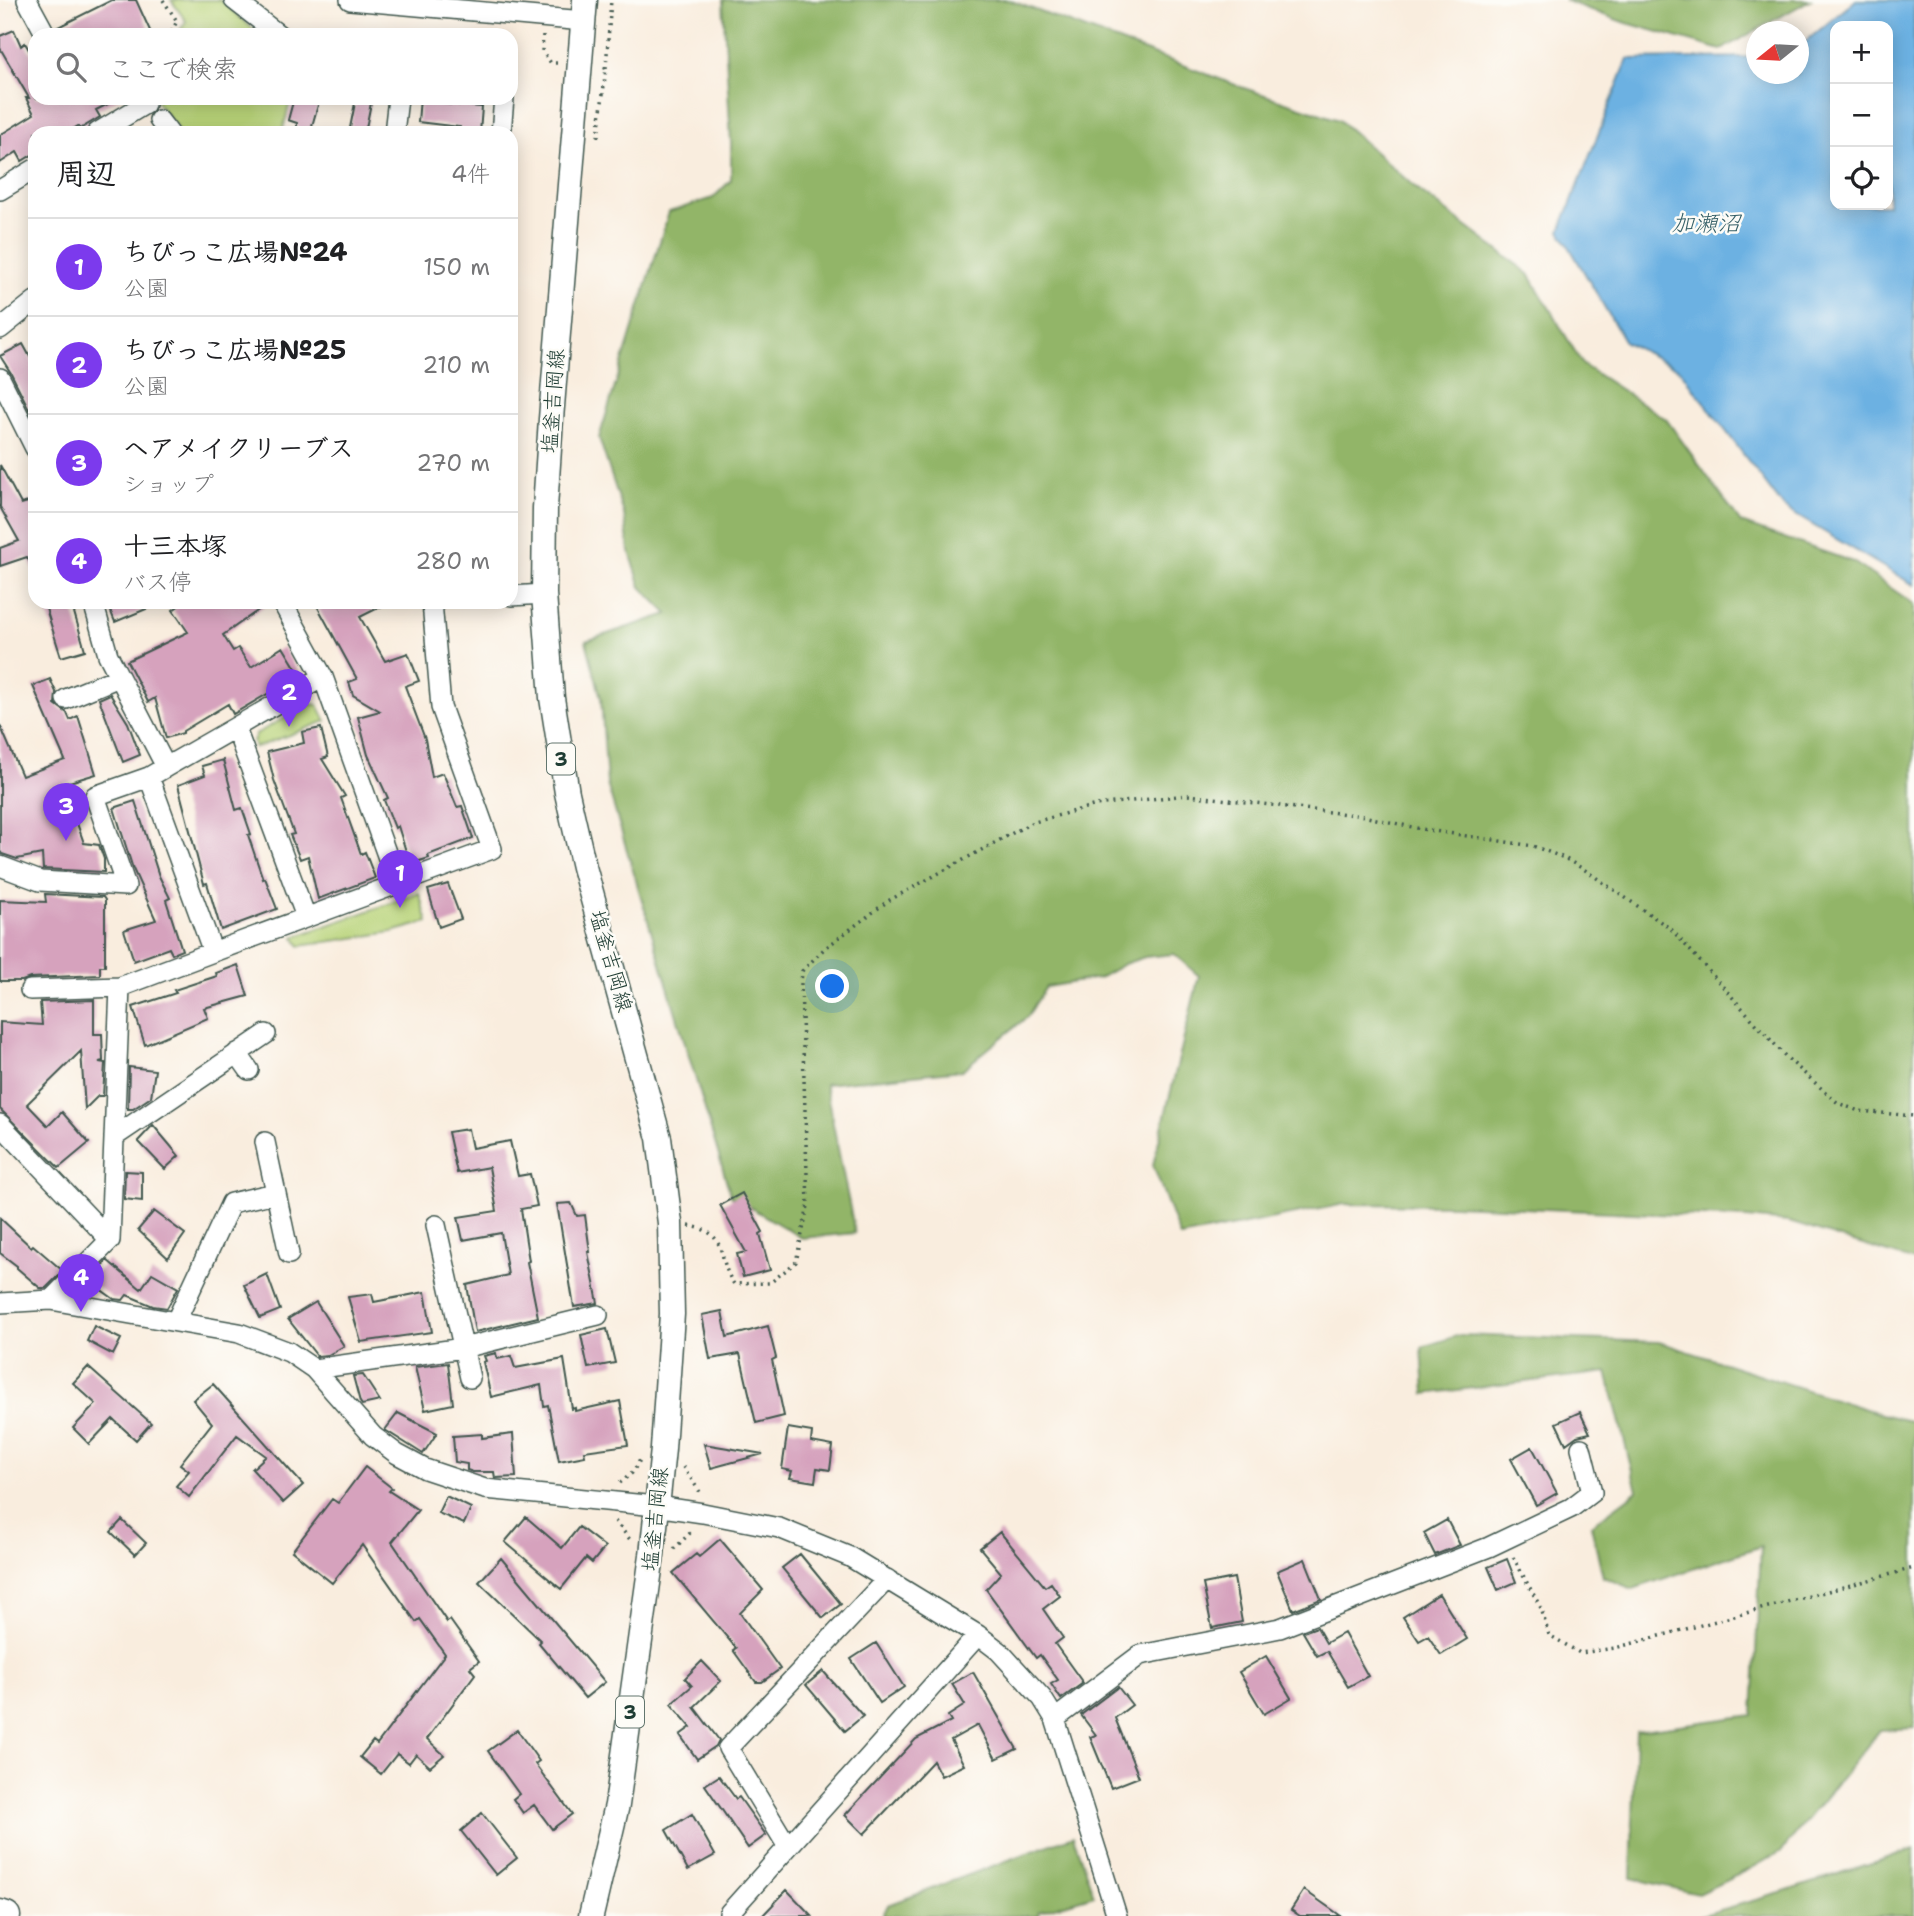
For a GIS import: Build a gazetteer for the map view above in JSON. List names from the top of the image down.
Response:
{
  "streets": {
    "main road": ["塩釜吉岡線", "3"]
  },
  "water": ["加瀬沼"],
  "north": "left",
  "page": {
    "map_buttons": ["+", "−"],
    "search": "ここで検索",
    "heading": ["周辺", "4件"],
    "list": [
      {
        "mark": "1",
        "name": "ちびっこ広場№24",
        "note": "公園",
        "value": "150 m"
      },
      {
        "mark": "2",
        "name": "ちびっこ広場№25",
        "note": "公園",
        "value": "210 m"
      },
      {
        "mark": "3",
        "name": "ヘアメイクリーブス",
        "note": "ショップ",
        "value": "270 m"
      },
      {
        "mark": "4",
        "name": "十三本塚",
        "note": "バス停",
        "value": "280 m"
      }
    ],
    "pins": [
      "2",
      "3",
      "1",
      "4"
    ]
  }
}
